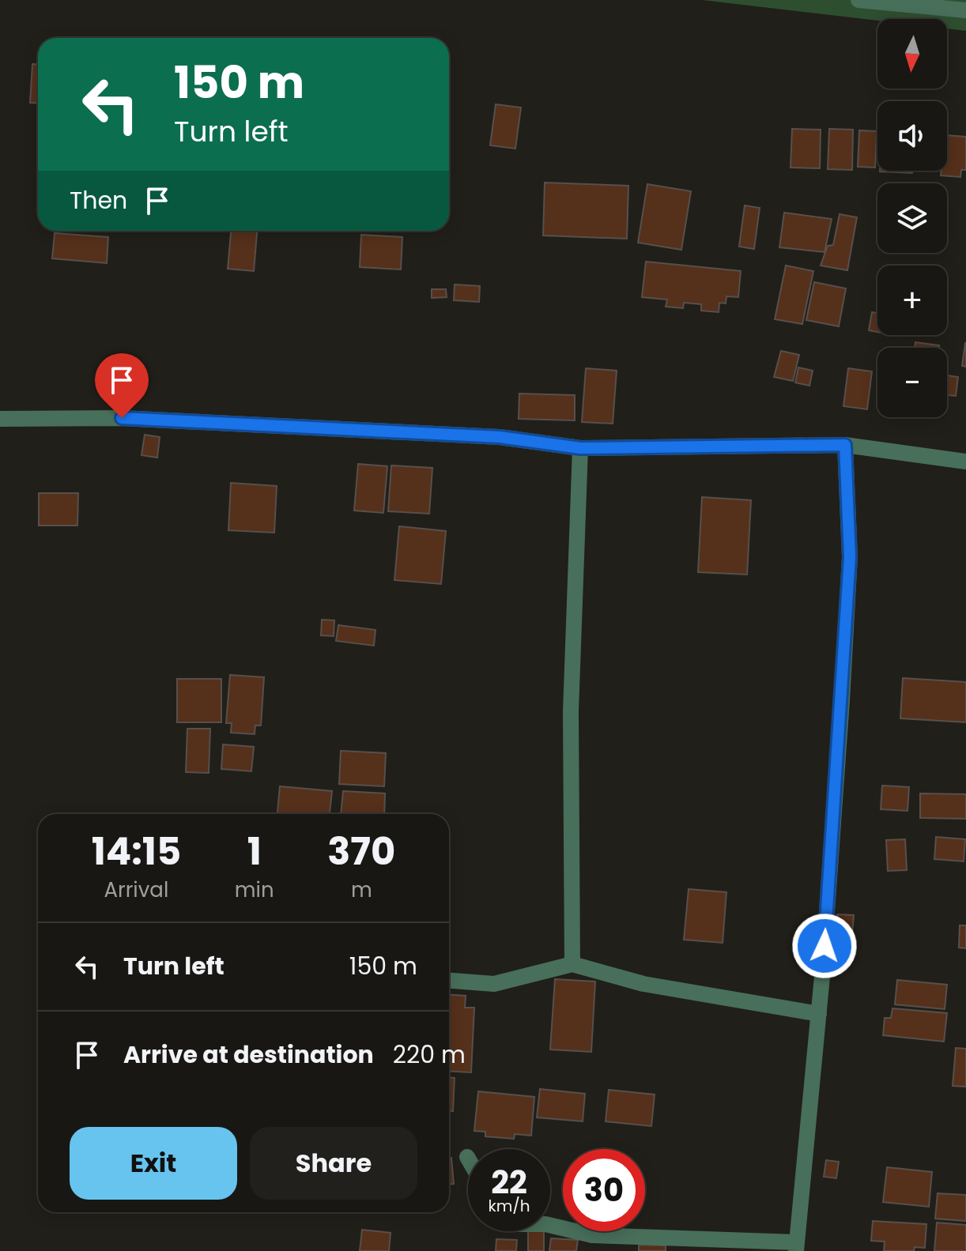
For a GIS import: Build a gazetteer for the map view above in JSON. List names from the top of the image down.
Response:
{
  "north": "bottom",
  "page": {
    "map_buttons": ["+", "−"],
    "turn": ["150 m", "Turn left"],
    "then": "Then",
    "eta": [
      "14:15",
      "Arrival",
      "1",
      "min",
      "370",
      "m"
    ],
    "list": [
      {
        "name": "Turn left",
        "value": "150 m"
      },
      {
        "name": "Arrive at destination",
        "value": "220 m"
      }
    ],
    "buttons": ["Exit", "Share"],
    "speed": "22 km/h",
    "limit": "30"
  }
}
